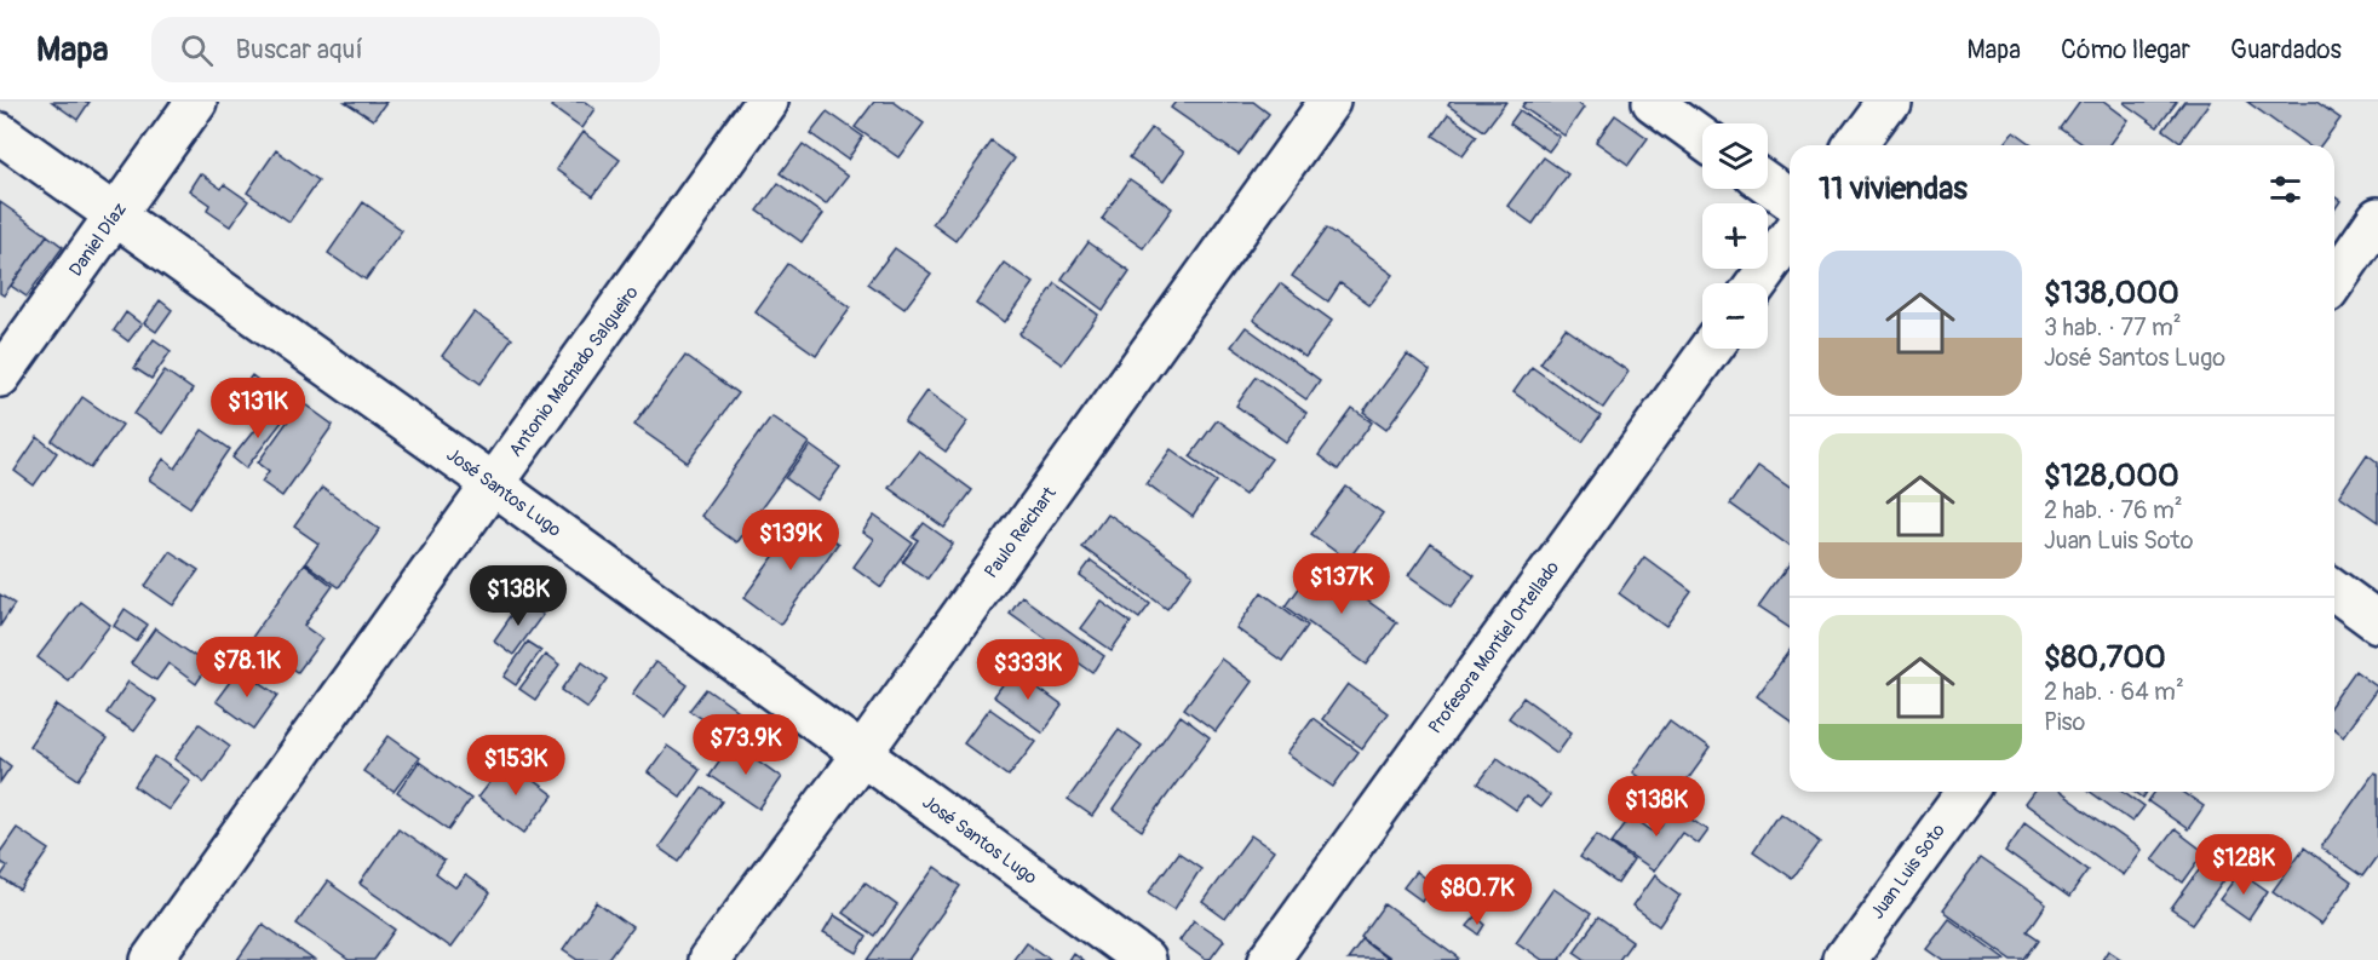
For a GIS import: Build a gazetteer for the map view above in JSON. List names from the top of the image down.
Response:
{
  "streets": {
    "street": [
      "Daniel Díaz",
      "Antonio Machado Salgueiro",
      "José Santos Lugo",
      "Paulo Reichart",
      "Profesora Montiel Ortellado",
      "Juan Luis Soto"
    ]
  },
  "crossings": [
    ["Daniel Díaz", "José Santos Lugo"],
    ["Antonio Machado Salgueiro", "José Santos Lugo"],
    ["José Santos Lugo", "Paulo Reichart"]
  ],
  "page": {
    "header": "Mapa",
    "search": "Buscar aquí",
    "nav": ["Mapa", "Cómo llegar", "Guardados"],
    "map_buttons": ["+", "−"],
    "heading": "11 viviendas",
    "list": [
      {
        "name": "$138,000",
        "note": "3 hab. · 77 m² · José Santos Lugo"
      },
      {
        "name": "$128,000",
        "note": "2 hab. · 76 m² · Juan Luis Soto"
      },
      {
        "name": "$80,700",
        "note": "2 hab. · 64 m² · Piso"
      }
    ],
    "price": [
      "$131K",
      "$139K",
      "$137K",
      "$138K",
      "$78.1K",
      "$333K",
      "$73.9K",
      "$153K",
      "$138K",
      "$128K",
      "$80.7K"
    ]
  }
}
